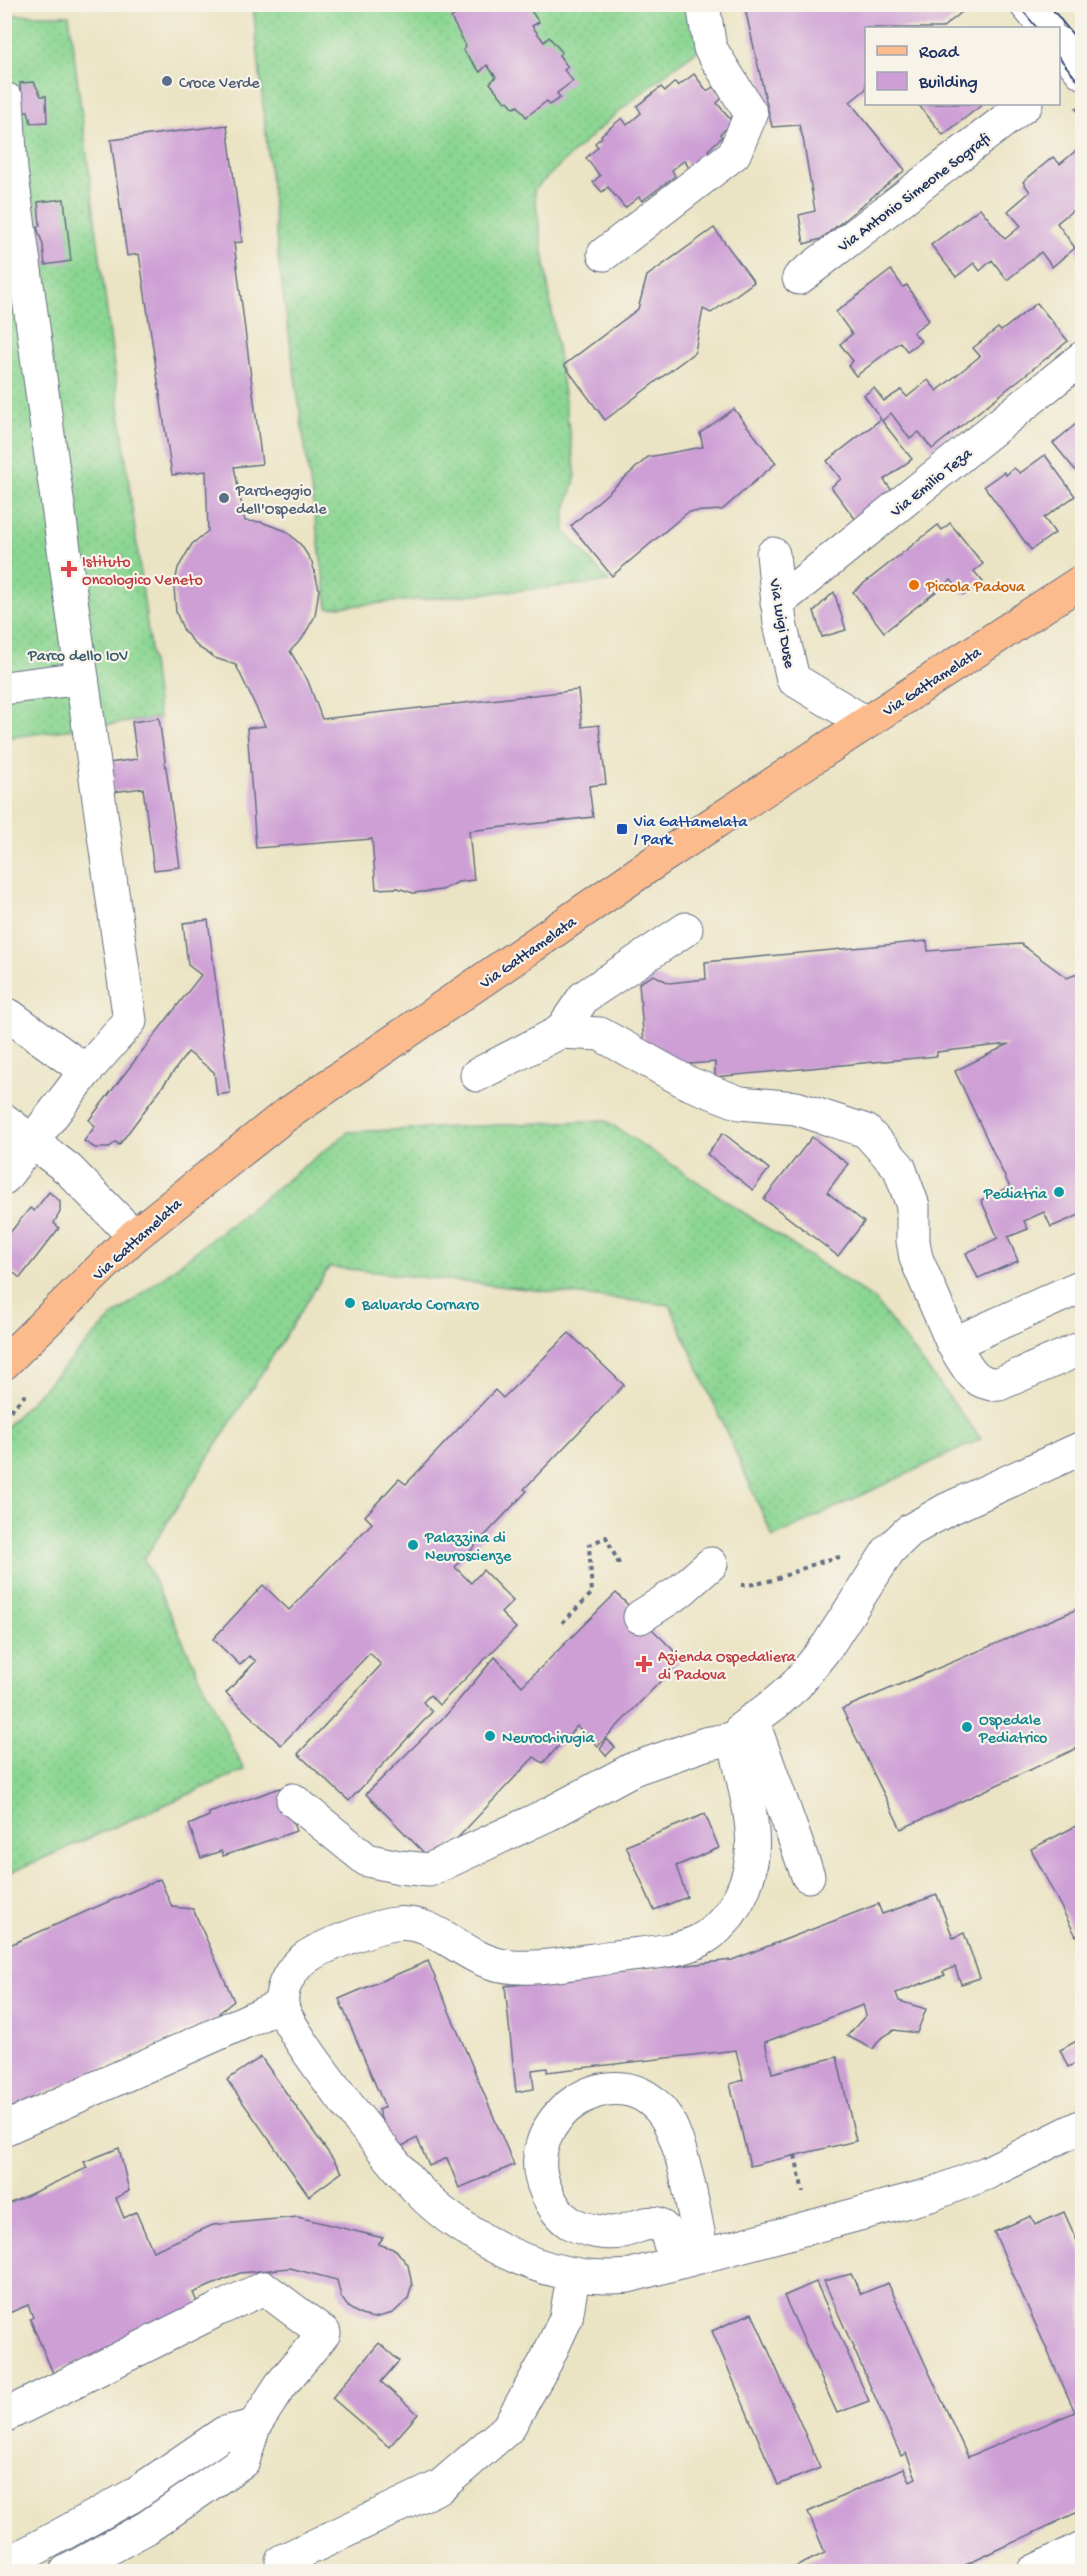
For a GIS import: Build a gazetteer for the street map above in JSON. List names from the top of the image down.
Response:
{
  "streets": {
    "main road": ["Via Gattamelata"],
    "street": ["Via Antonio Simeone Sografi", "Via Emilio Teza", "Via Luigi Duse"]
  },
  "crossings": [
    ["Via Emilio Teza", "Via Luigi Duse"],
    ["Via Luigi Duse", "Via Gattamelata"]
  ],
  "parks": ["Parco dello IOV"],
  "places": {
    "other": [
      "Croce Verde",
      "Parcheggio dell'Ospedale",
      "Piccola Padova",
      "Pediatria",
      "Baluardo Cornaro",
      "Palazzina di Neuroscienze",
      "Ospedale Pediatrico",
      "Neurochirugia"
    ],
    "health": ["Istituto Oncologico Veneto", "Azienda Ospedaliera di Padova"],
    "transit": ["Via Gattamelata / Park"]
  },
  "legend": ["Road", "Building"]
}
